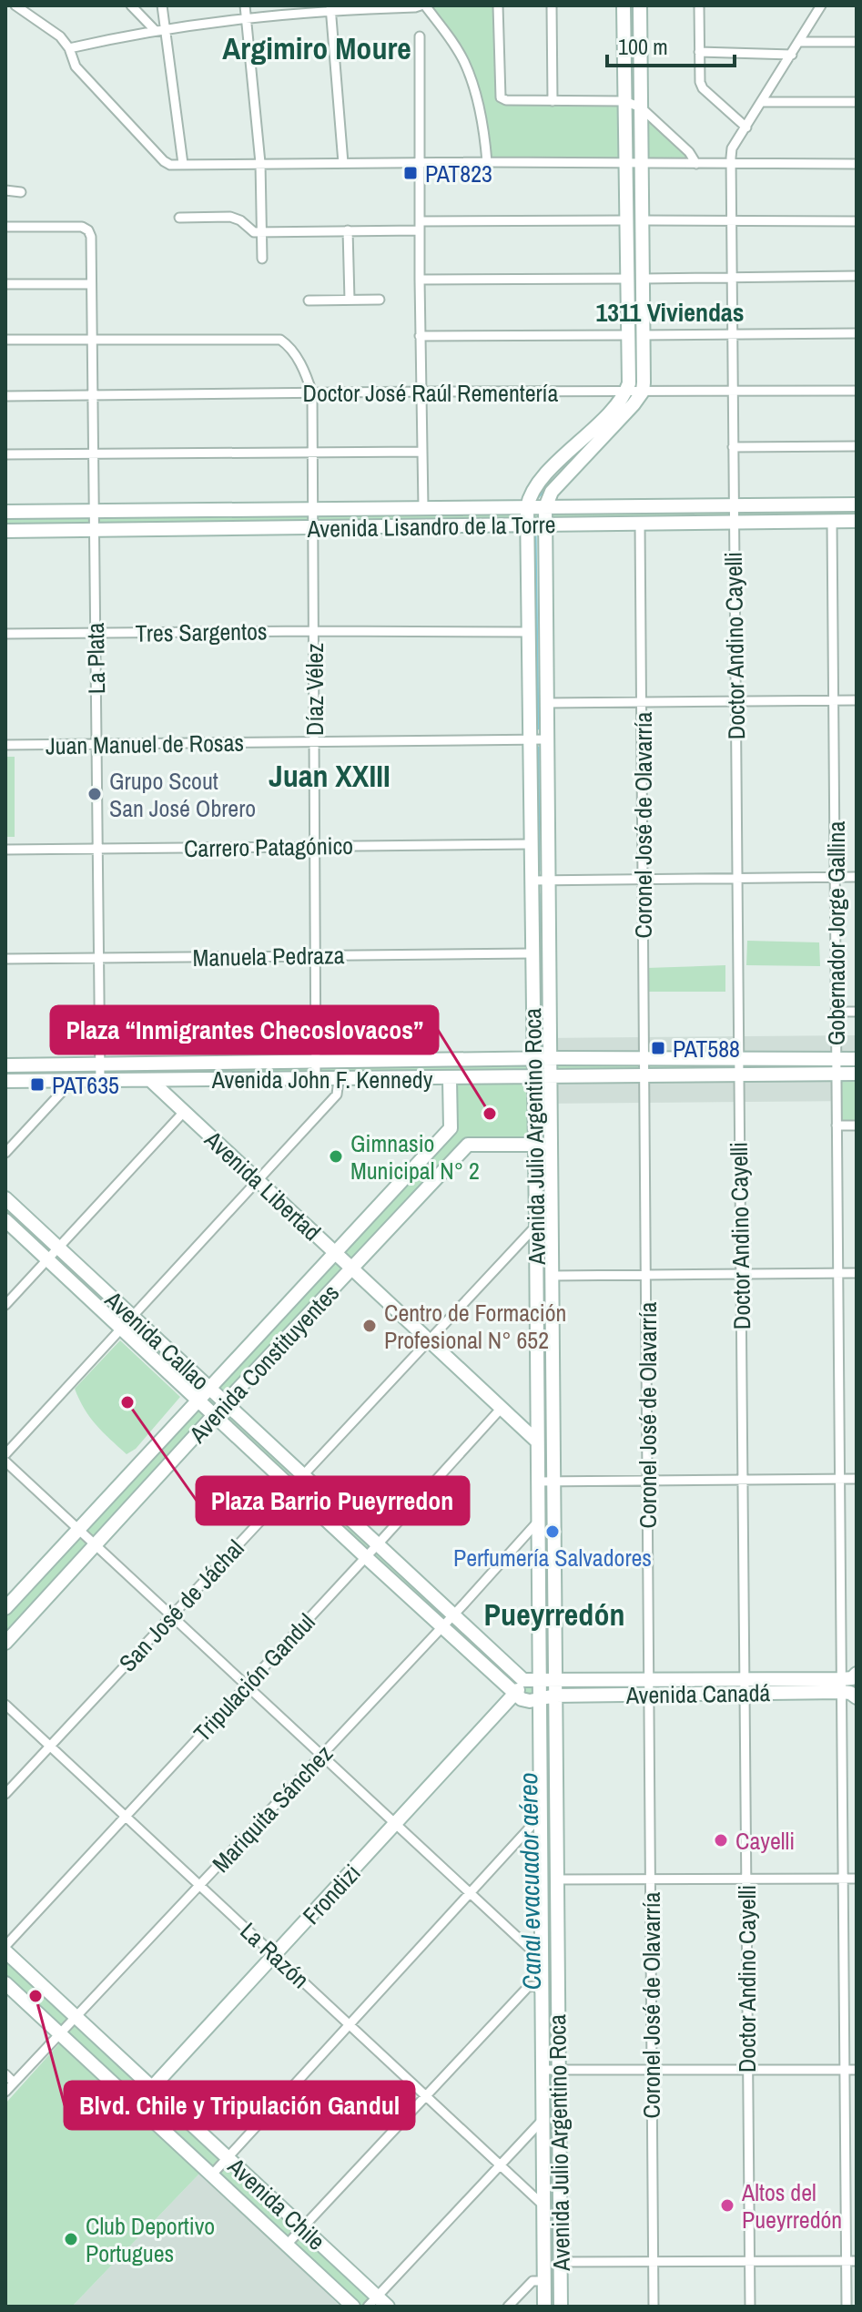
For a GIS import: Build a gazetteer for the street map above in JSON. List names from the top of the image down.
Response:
{
  "streets": {
    "main road": [
      "Avenida Lisandro de la Torre",
      "Avenida John F. Kennedy",
      "Avenida Julio Argentino Roca",
      "Avenida Libertad",
      "Avenida Callao",
      "Avenida Constituyentes",
      "Avenida Canadá",
      "Frondizi",
      "Avenida Chile"
    ],
    "street": [
      "Doctor José Raúl Rementería",
      "Tres Sargentos",
      "Doctor Andino Cayelli",
      "La Plata",
      "Díaz Vélez",
      "Juan Manuel de Rosas",
      "Coronel José de Olavarría",
      "Carrero Patagónico",
      "Gobernador Jorge Gallina",
      "Manuela Pedraza",
      "San José de Jáchal",
      "Tripulación Gandul",
      "Mariquita Sánchez",
      "La Razón"
    ]
  },
  "crossings": [
    ["Doctor José Raúl Rementería", "Doctor Andino Cayelli"],
    ["Doctor José Raúl Rementería", "La Plata"],
    ["Doctor José Raúl Rementería", "Díaz Vélez"],
    ["Avenida Lisandro de la Torre", "Doctor Andino Cayelli"],
    ["Avenida Lisandro de la Torre", "La Plata"],
    ["Avenida Lisandro de la Torre", "Díaz Vélez"],
    ["Avenida Lisandro de la Torre", "Coronel José de Olavarría"],
    ["Avenida Lisandro de la Torre", "Gobernador Jorge Gallina"],
    ["Avenida Lisandro de la Torre", "Avenida Julio Argentino Roca"],
    ["Tres Sargentos", "La Plata"],
    ["Tres Sargentos", "Díaz Vélez"],
    ["Tres Sargentos", "Avenida Julio Argentino Roca"],
    ["Doctor Andino Cayelli", "Avenida John F. Kennedy"],
    ["Doctor Andino Cayelli", "Avenida Canadá"],
    ["La Plata", "Díaz Vélez"],
    ["La Plata", "Juan Manuel de Rosas"],
    ["La Plata", "Carrero Patagónico"],
    ["La Plata", "Manuela Pedraza"],
    ["La Plata", "Avenida John F. Kennedy"],
    ["Díaz Vélez", "Juan Manuel de Rosas"],
    ["Díaz Vélez", "Carrero Patagónico"],
    ["Díaz Vélez", "Manuela Pedraza"],
    ["Díaz Vélez", "Avenida John F. Kennedy"],
    ["Juan Manuel de Rosas", "Avenida Julio Argentino Roca"],
    ["Coronel José de Olavarría", "Avenida John F. Kennedy"],
    ["Coronel José de Olavarría", "Avenida Canadá"],
    ["Carrero Patagónico", "Avenida Julio Argentino Roca"],
    ["Gobernador Jorge Gallina", "Avenida John F. Kennedy"],
    ["Gobernador Jorge Gallina", "Avenida Canadá"],
    ["Manuela Pedraza", "Avenida Julio Argentino Roca"],
    ["Avenida John F. Kennedy", "Avenida Julio Argentino Roca"],
    ["Avenida John F. Kennedy", "Avenida Libertad"],
    ["Avenida Julio Argentino Roca", "Avenida Libertad"],
    ["Avenida Julio Argentino Roca", "San José de Jáchal"],
    ["Avenida Julio Argentino Roca", "Avenida Canadá"],
    ["Avenida Julio Argentino Roca", "Mariquita Sánchez"],
    ["Avenida Julio Argentino Roca", "La Razón"],
    ["Avenida Libertad", "Avenida Constituyentes"],
    ["Avenida Libertad", "San José de Jáchal"],
    ["Avenida Libertad", "Tripulación Gandul"],
    ["Avenida Callao", "Avenida Constituyentes"],
    ["Avenida Callao", "San José de Jáchal"],
    ["Avenida Callao", "Tripulación Gandul"],
    ["Avenida Callao", "Mariquita Sánchez"],
    ["Avenida Callao", "Frondizi"],
    ["San José de Jáchal", "La Razón"],
    ["Tripulación Gandul", "La Razón"],
    ["Mariquita Sánchez", "La Razón"],
    ["Mariquita Sánchez", "Avenida Chile"],
    ["Frondizi", "La Razón"],
    ["Frondizi", "Avenida Chile"]
  ],
  "districts": [
    "Argimiro Moure",
    "1311 Viviendas",
    "Juan XXIII",
    "Pueyrredón"
  ],
  "water": ["Canal evacuador aéreo"],
  "places": {
    "transit": ["PAT823", "PAT588", "PAT635"],
    "other": [
      "Grupo Scout San José Obrero",
      "Plaza “Inmigrantes Checoslovacos”",
      "Gimnasio Municipal N° 2",
      "Centro de Formación Profesional N° 652",
      "Plaza Barrio Pueyrredon",
      "Perfumería Salvadores",
      "Cayelli",
      "Blvd. Chile y Tripulación Gandul",
      "Altos del Pueyrredón",
      "Club Deportivo Portugues"
    ]
  },
  "scale_bar": "100 m"
}
